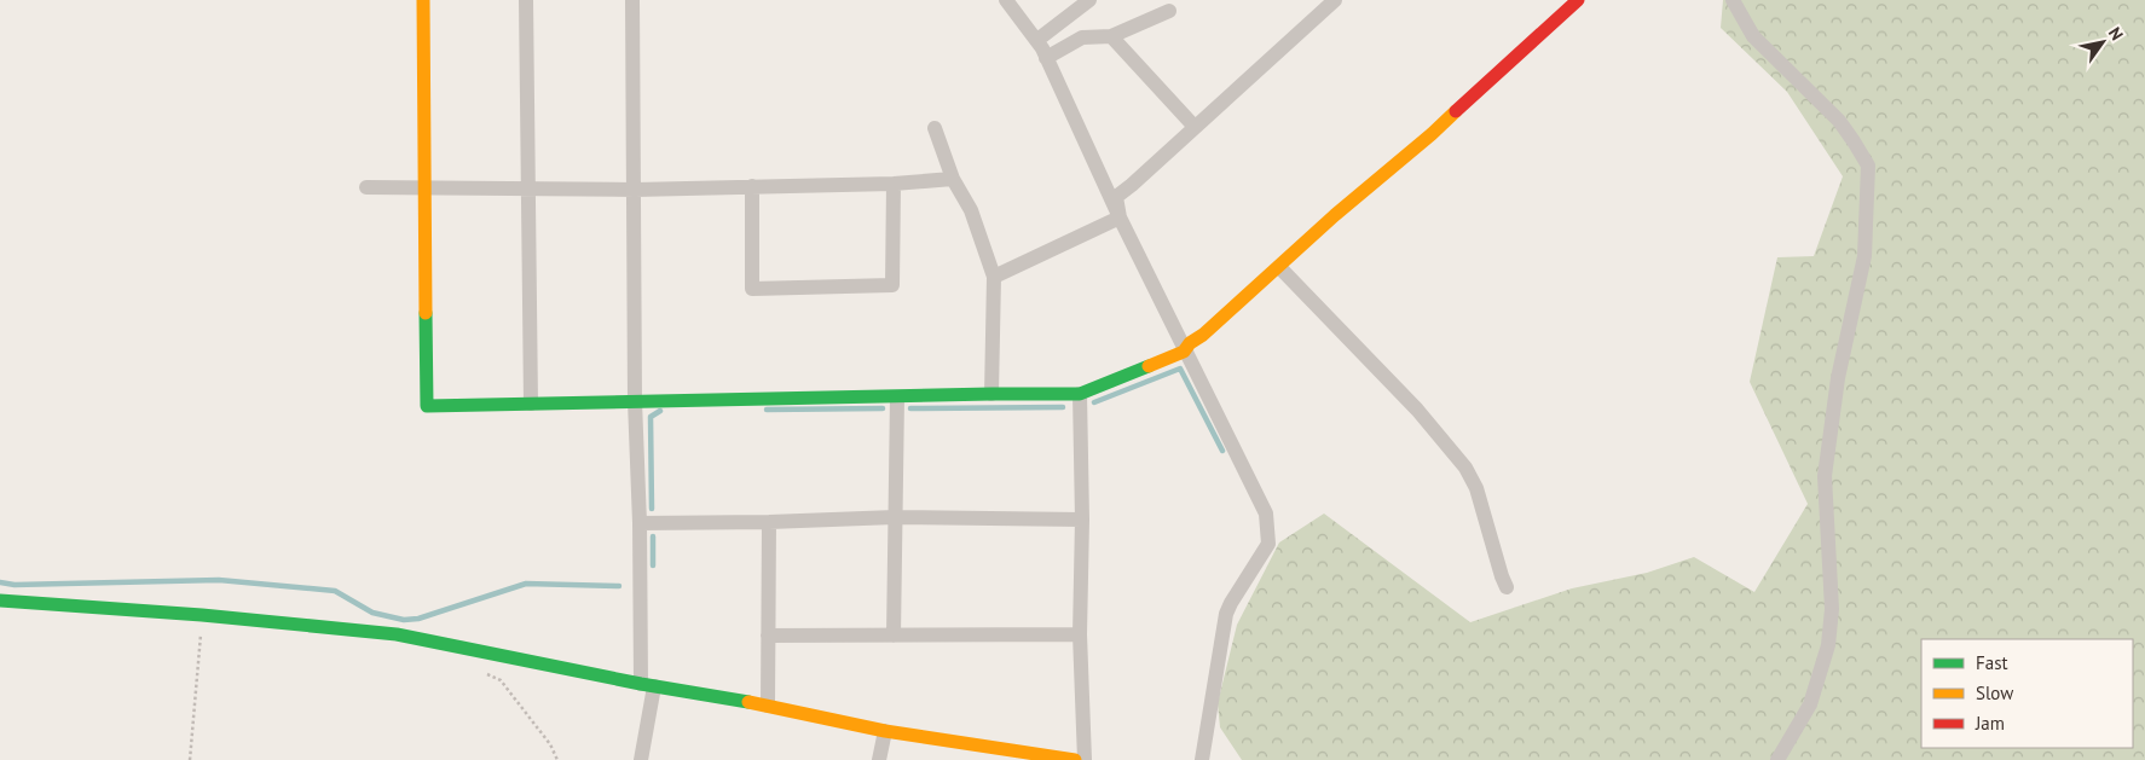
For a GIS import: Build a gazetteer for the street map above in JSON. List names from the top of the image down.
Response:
{
  "legend": ["Fast", "Slow", "Jam"],
  "north": "top right"
}
